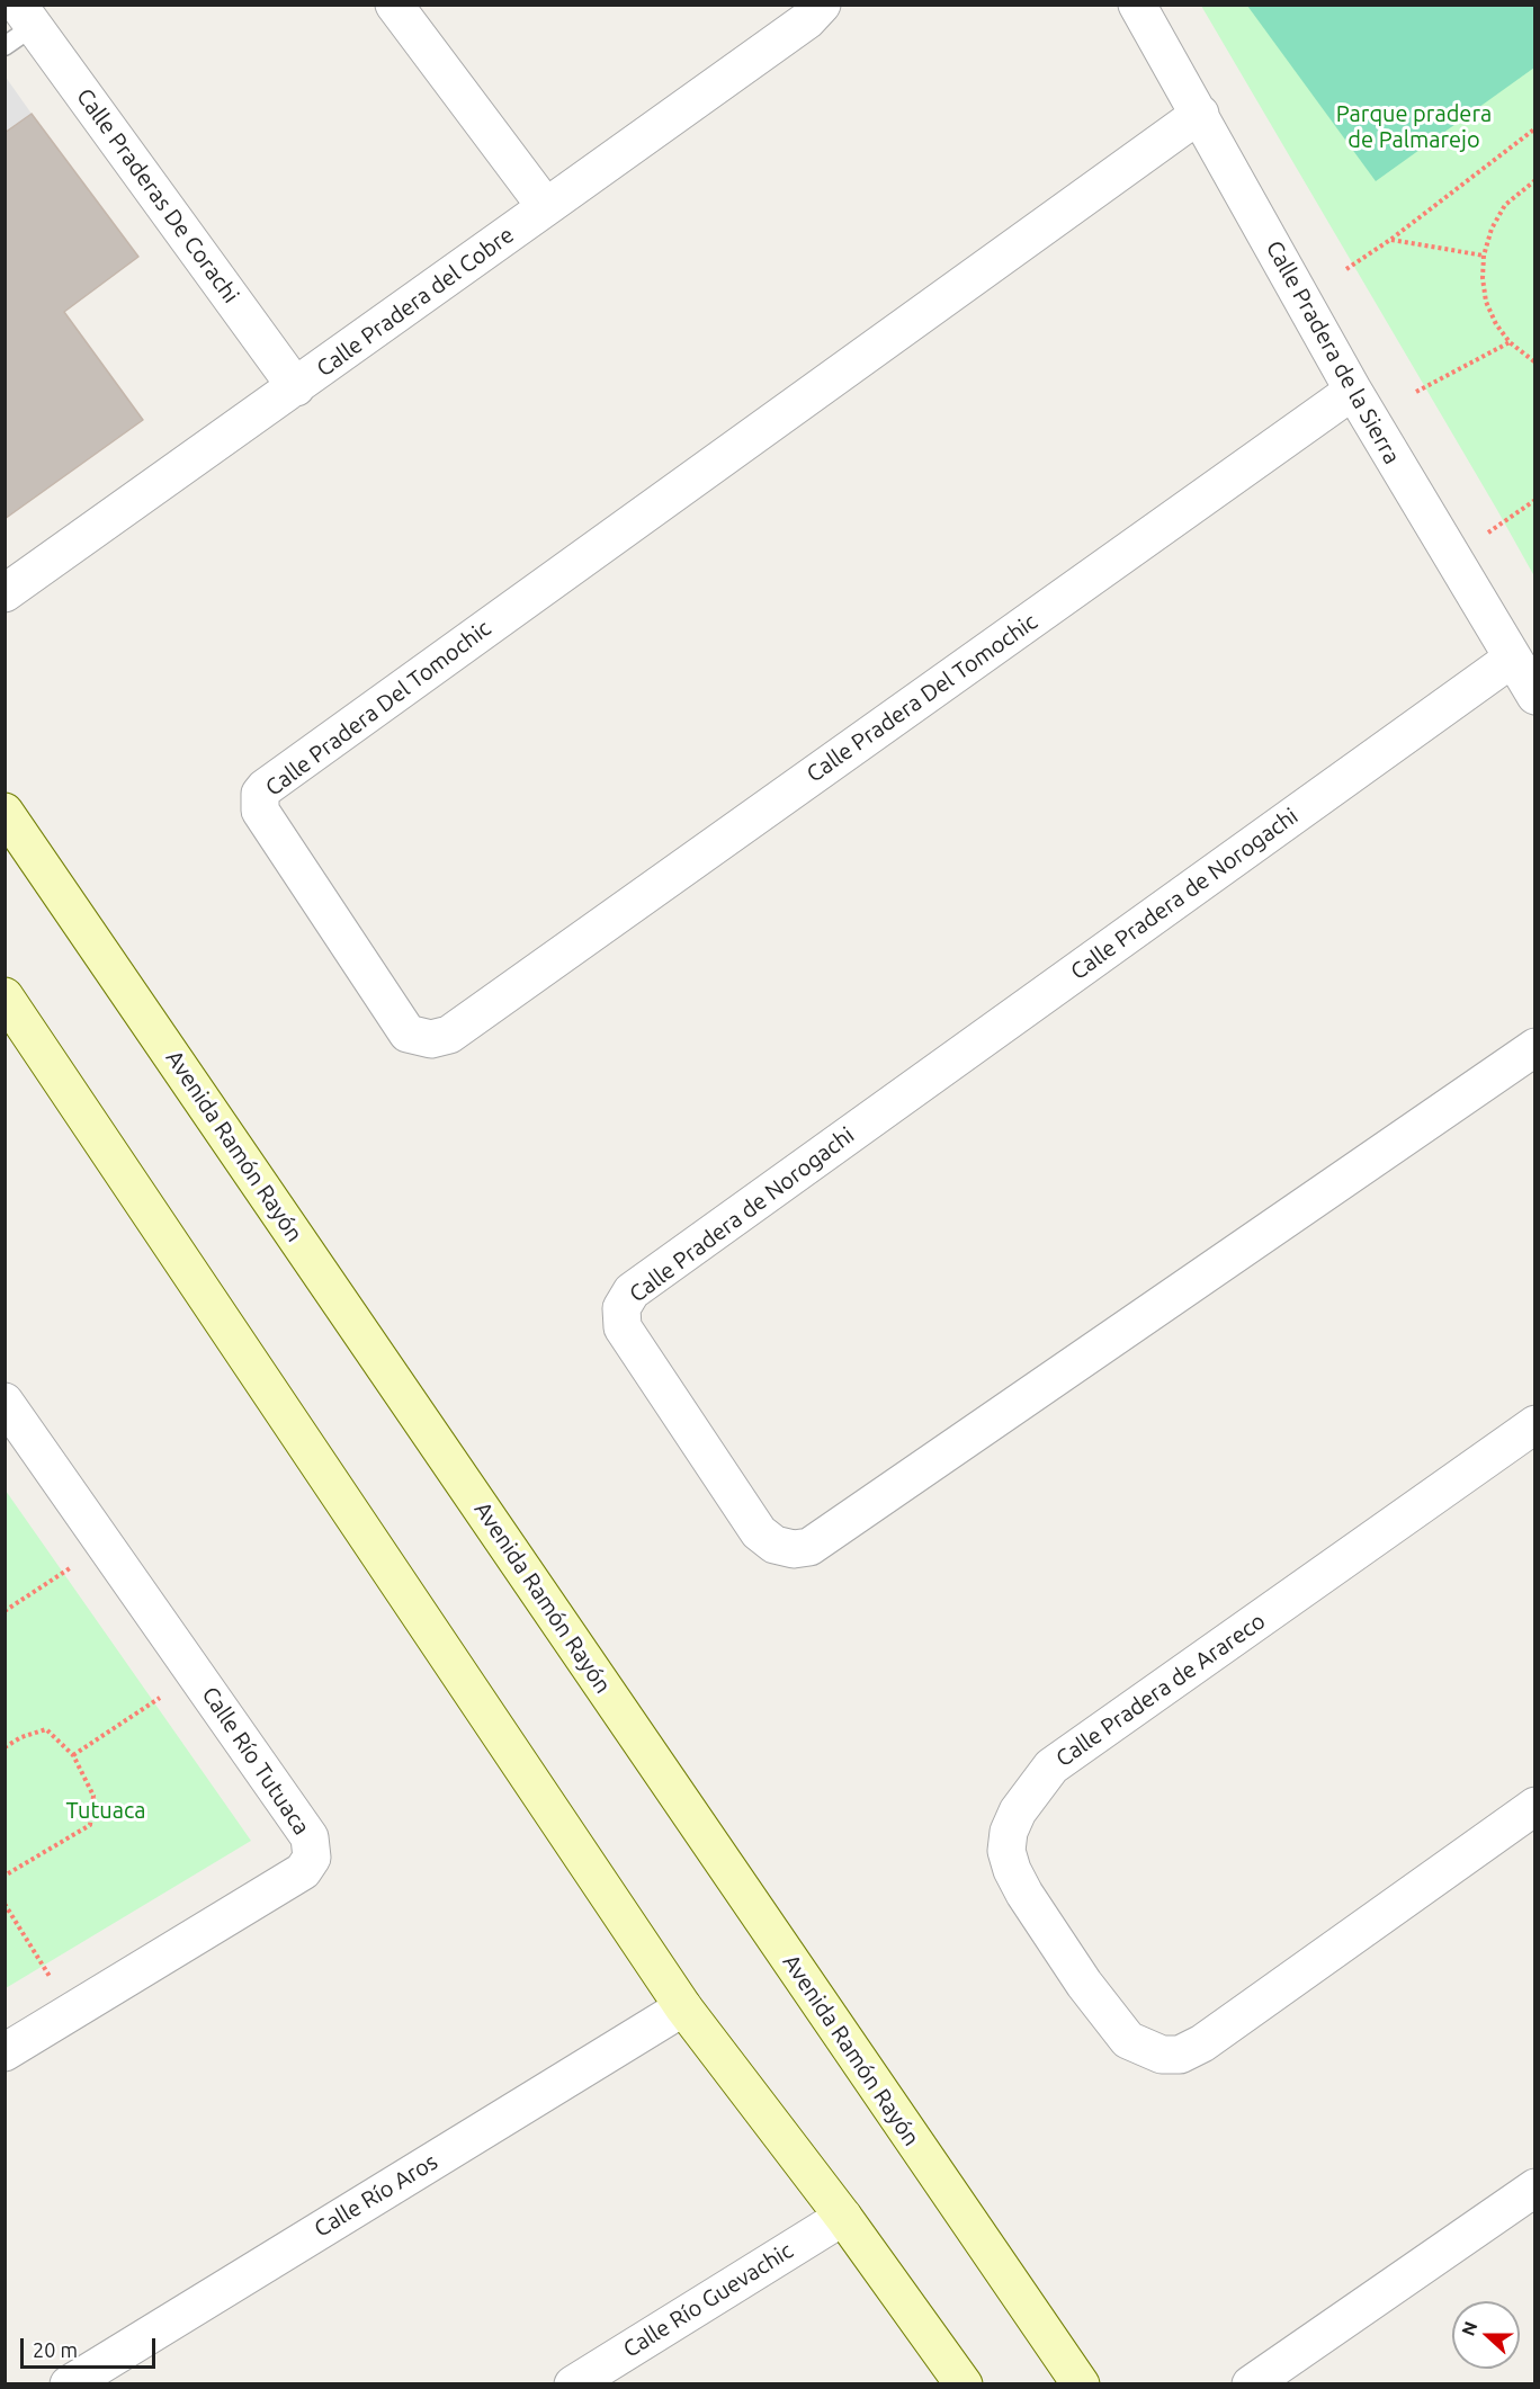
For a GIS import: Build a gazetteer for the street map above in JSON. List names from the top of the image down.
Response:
{
  "streets": {
    "main road": ["Avenida Ramón Rayón"],
    "street": [
      "Calle Praderas De Corachi",
      "Calle Pradera del Cobre",
      "Calle Pradera de la Sierra",
      "Calle Pradera Del Tomochic",
      "Calle Pradera de Norogachi",
      "Calle Pradera de Arareco",
      "Calle Río Tutuaca",
      "Calle Río Aros",
      "Calle Río Guevachic"
    ]
  },
  "crossings": [
    ["Calle Praderas De Corachi", "Calle Pradera del Cobre"],
    ["Calle Pradera de la Sierra", "Calle Pradera Del Tomochic"],
    ["Calle Pradera de la Sierra", "Calle Pradera de Norogachi"]
  ],
  "parks": ["Parque pradera de Palmarejo", "Tutuaca"],
  "scale_bar": "20 m",
  "north": "left"
}
